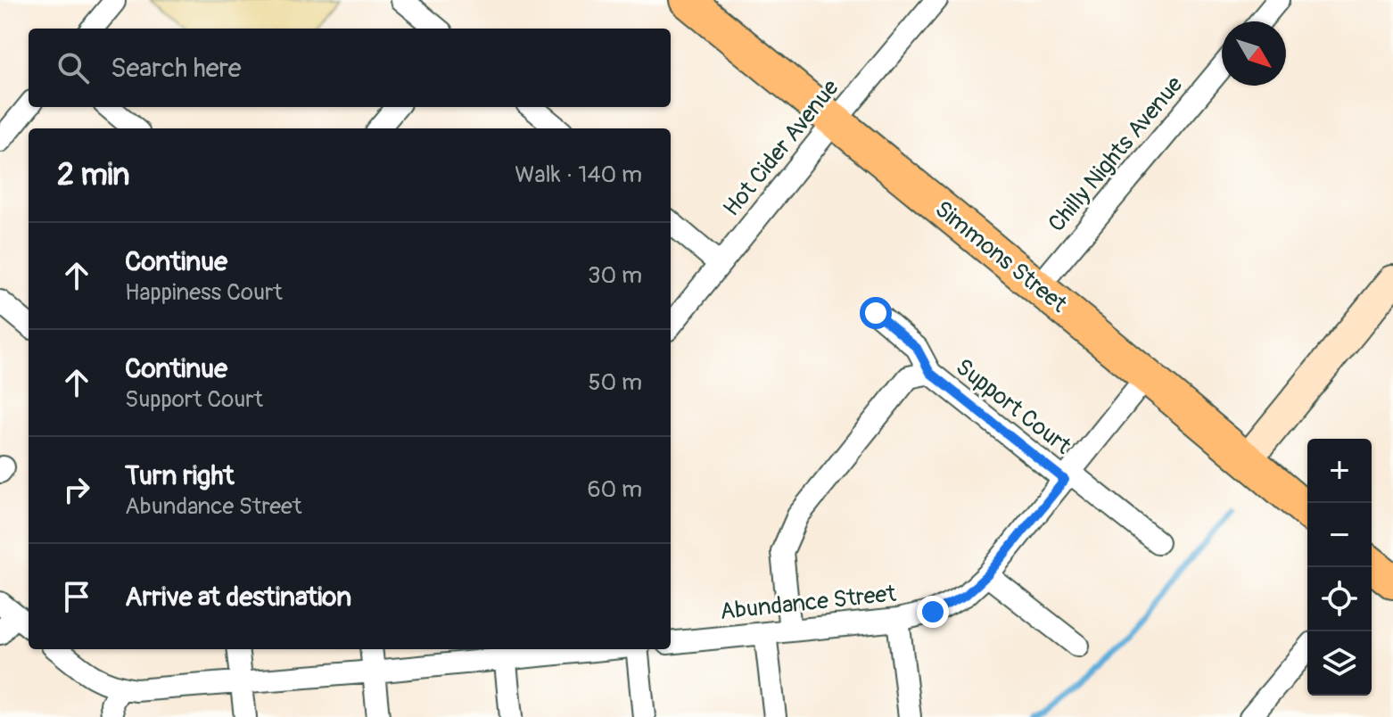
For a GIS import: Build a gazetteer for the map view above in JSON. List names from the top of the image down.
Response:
{
  "streets": {
    "main road": ["Simmons Street"],
    "street": [
      "Hot Cider Avenue",
      "Chilly Nights Avenue",
      "Support Court",
      "Abundance Street"
    ]
  },
  "crossings": [
    ["Hot Cider Avenue", "Simmons Street"],
    ["Chilly Nights Avenue", "Simmons Street"],
    ["Simmons Street", "Abundance Street"],
    ["Support Court", "Abundance Street"]
  ],
  "north": "bottom right",
  "page": {
    "search": "Search here",
    "heading": ["2 min", "Walk · 140 m"],
    "list": [
      ["Continue", "Happiness Court", "30 m"],
      ["Continue", "Support Court", "50 m"],
      ["Turn right", "Abundance Street", "60 m"],
      "Arrive at destination"
    ],
    "map_buttons": ["+", "−"]
  }
}
